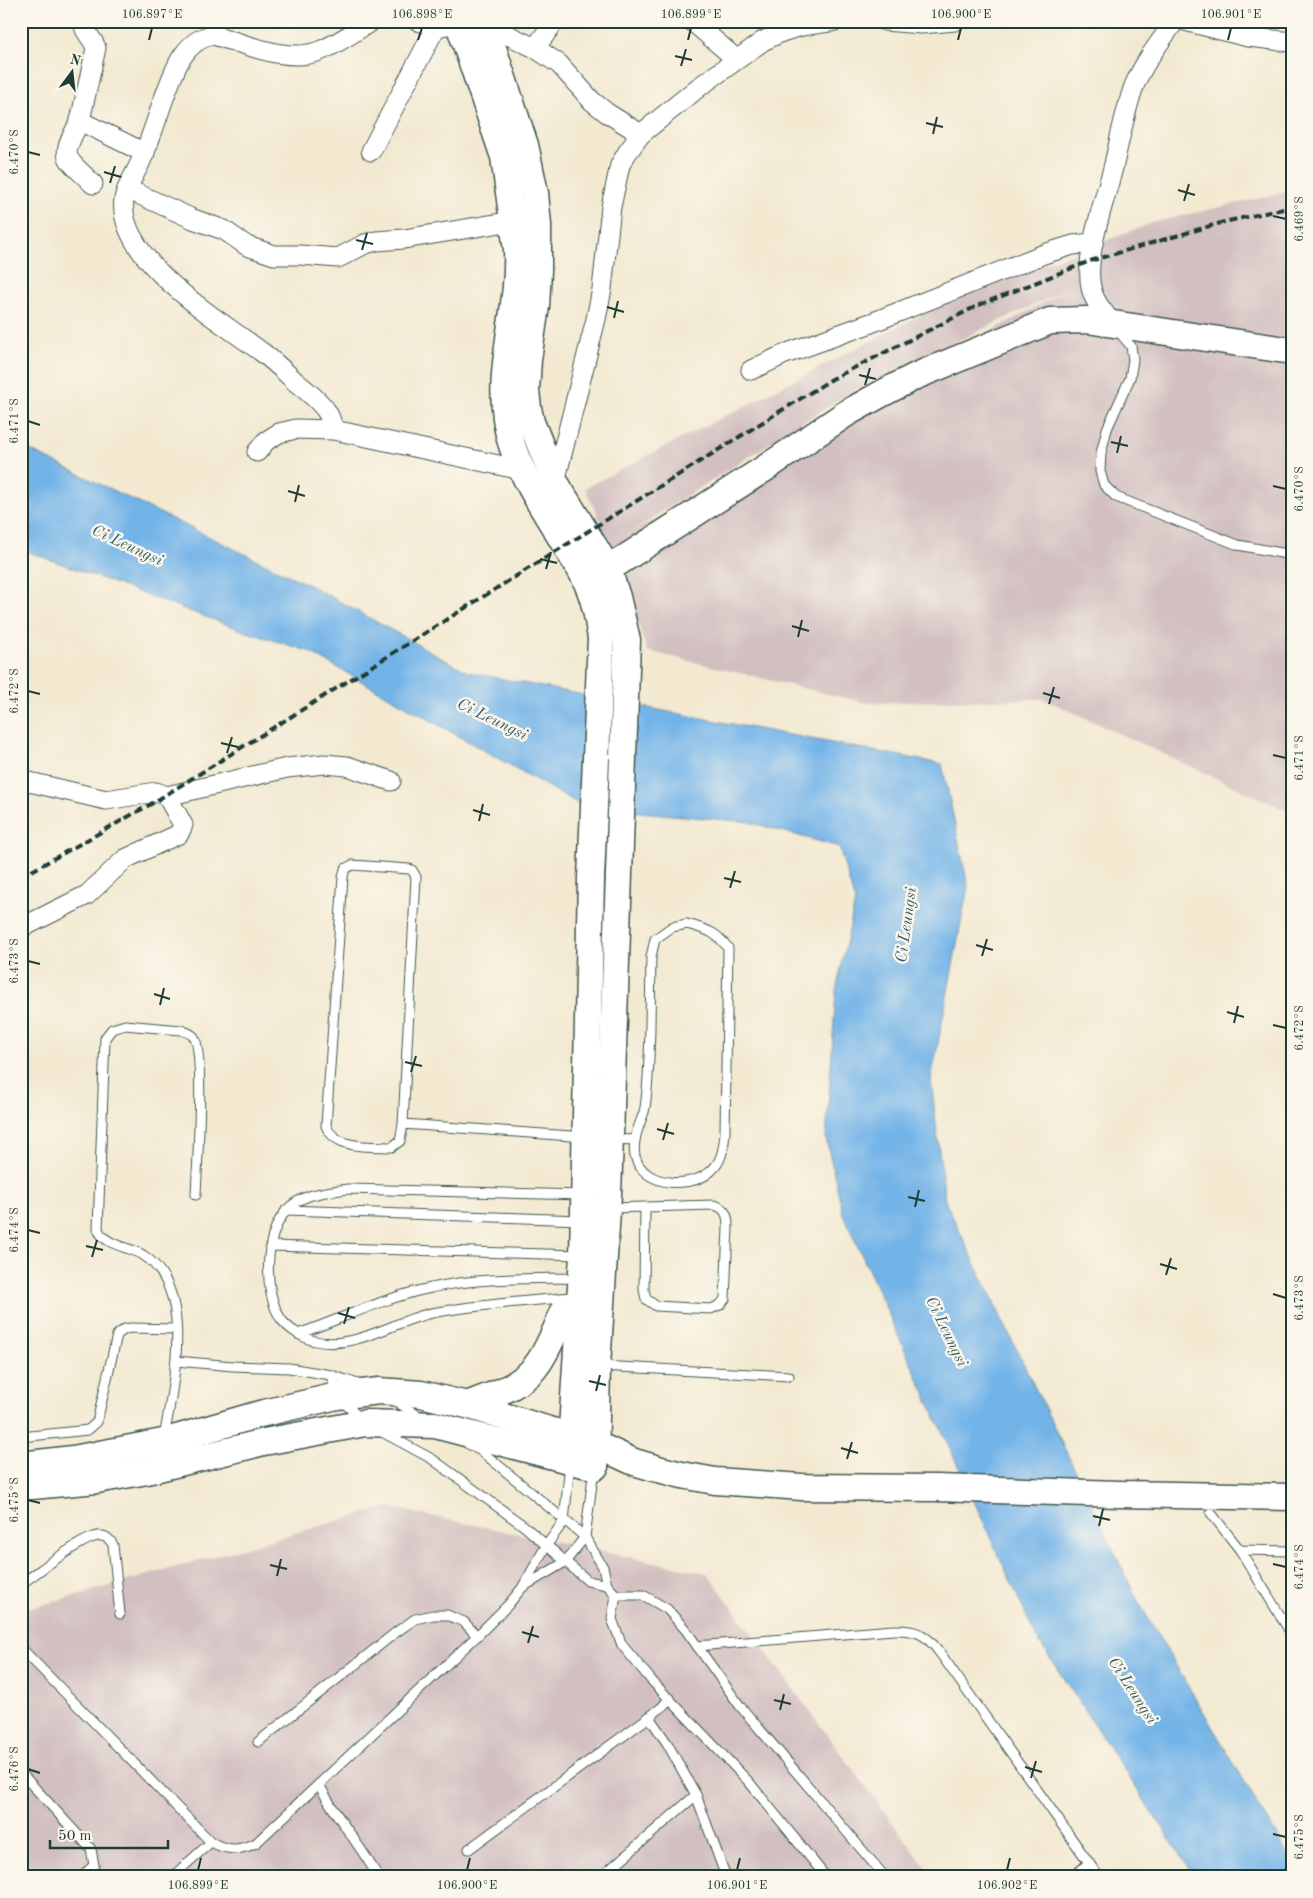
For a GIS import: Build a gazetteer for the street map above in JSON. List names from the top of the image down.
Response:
{
  "water": ["Ci Leungsi"],
  "scale_bar": "50 m",
  "north": "top",
  "coordinates": [
    "106.897°E",
    "106.898°E",
    "106.899°E",
    "106.900°E",
    "106.901°E",
    "6.470°S",
    "6.469°S",
    "6.471°S",
    "6.472°S",
    "6.473°S",
    "6.474°S",
    "6.475°S",
    "6.476°S",
    "106.902°E"
  ]
}
